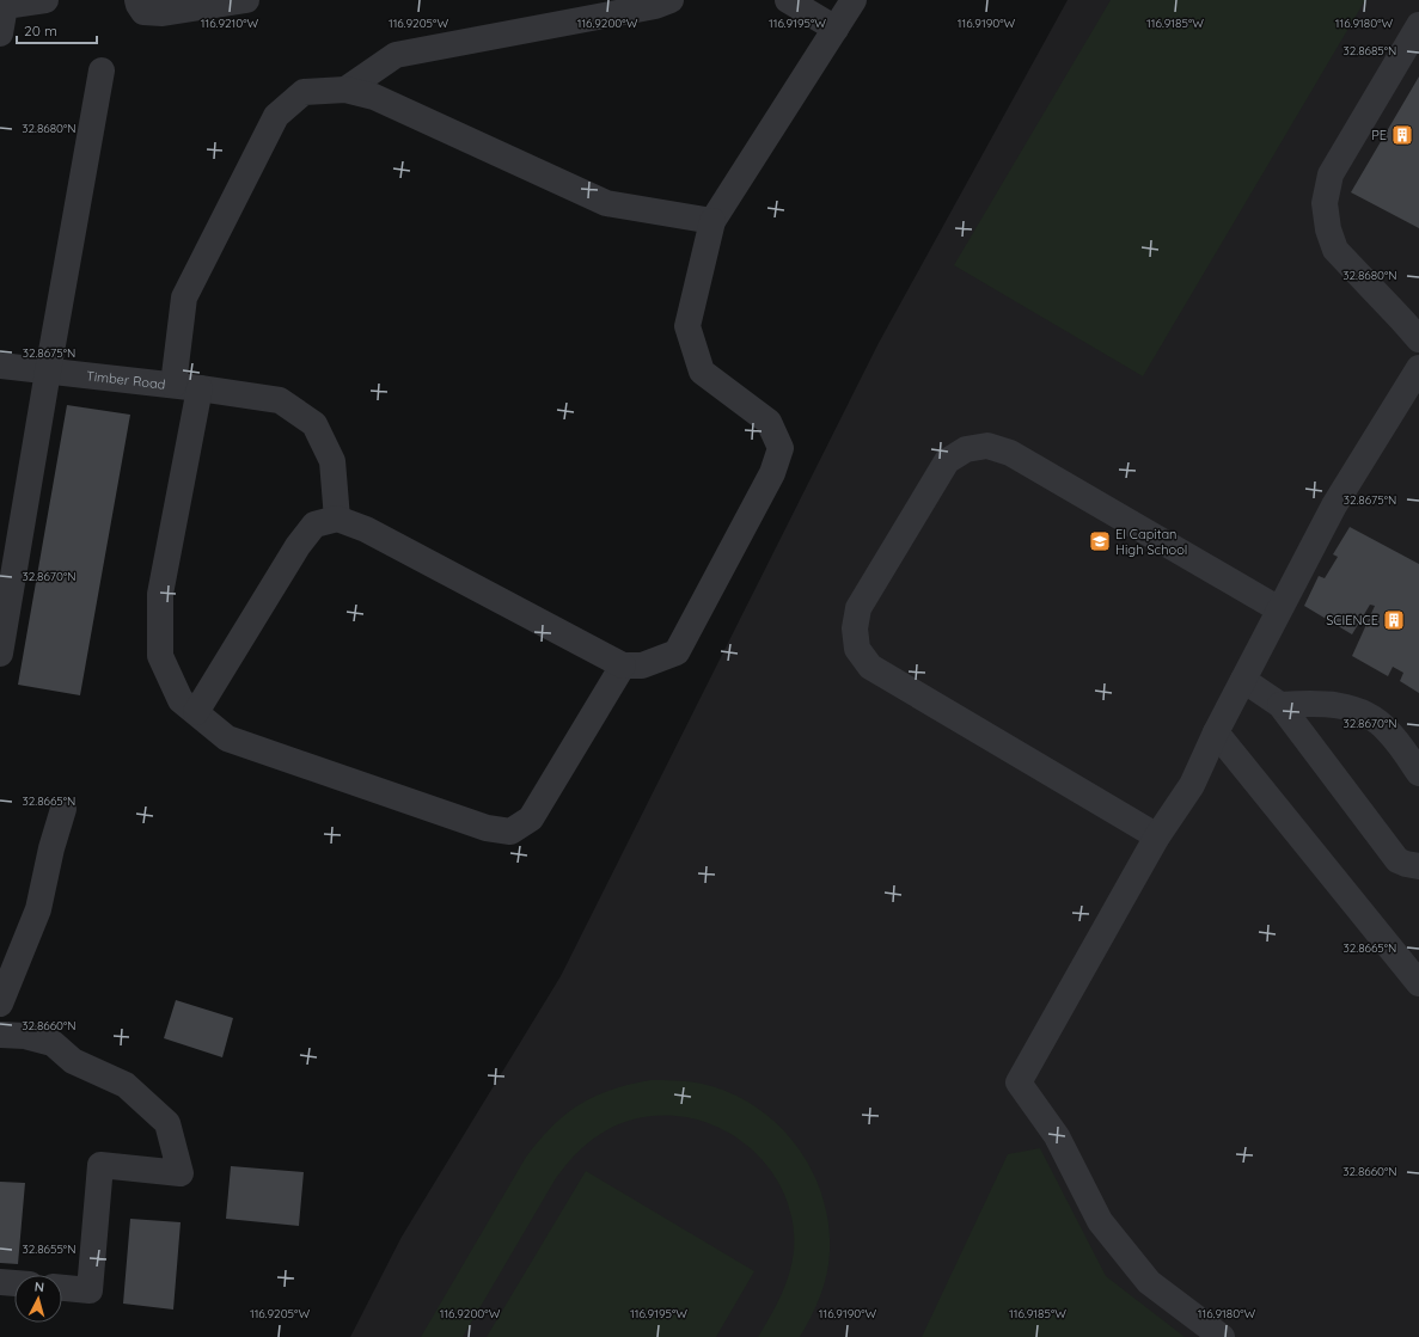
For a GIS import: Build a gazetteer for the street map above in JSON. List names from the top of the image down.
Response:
{
  "streets": {
    "street": ["Timber Road"]
  },
  "places": {
    "building": ["PE", "SCIENCE"],
    "school or university": ["El Capitan High School"]
  },
  "scale_bar": "20 m",
  "north": "top",
  "coordinates": [
    "116.9210°W",
    "116.9205°W",
    "116.9200°W",
    "116.9195°W",
    "116.9190°W",
    "116.9185°W",
    "116.9180°W",
    "32.8685°N",
    "32.8680°N",
    "32.8675°N",
    "32.8670°N",
    "32.8665°N",
    "32.8660°N",
    "32.8655°N"
  ]
}
